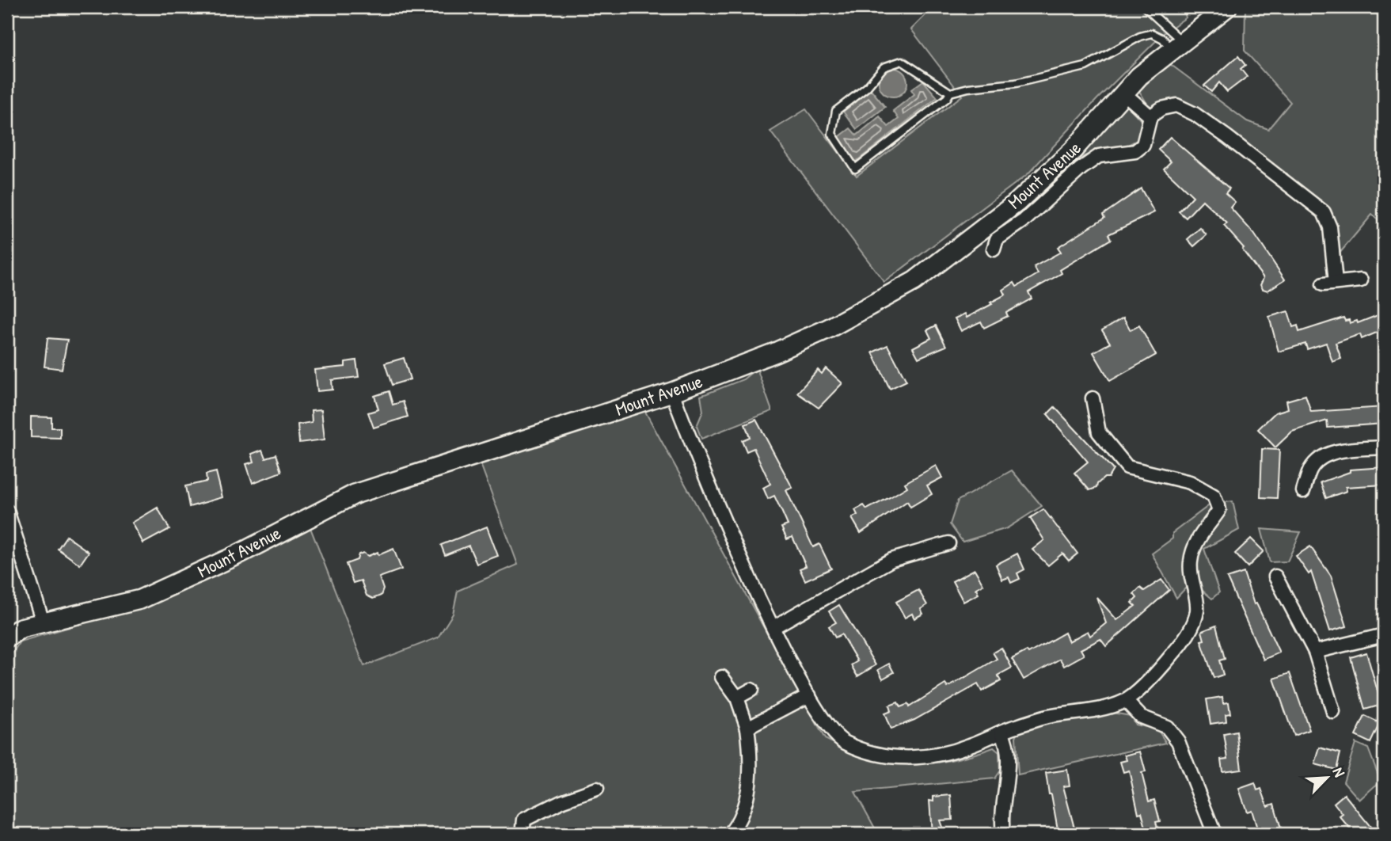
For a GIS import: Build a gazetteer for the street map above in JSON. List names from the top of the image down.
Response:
{
  "streets": {
    "street": ["Mount Avenue"]
  },
  "north": "top right"
}
